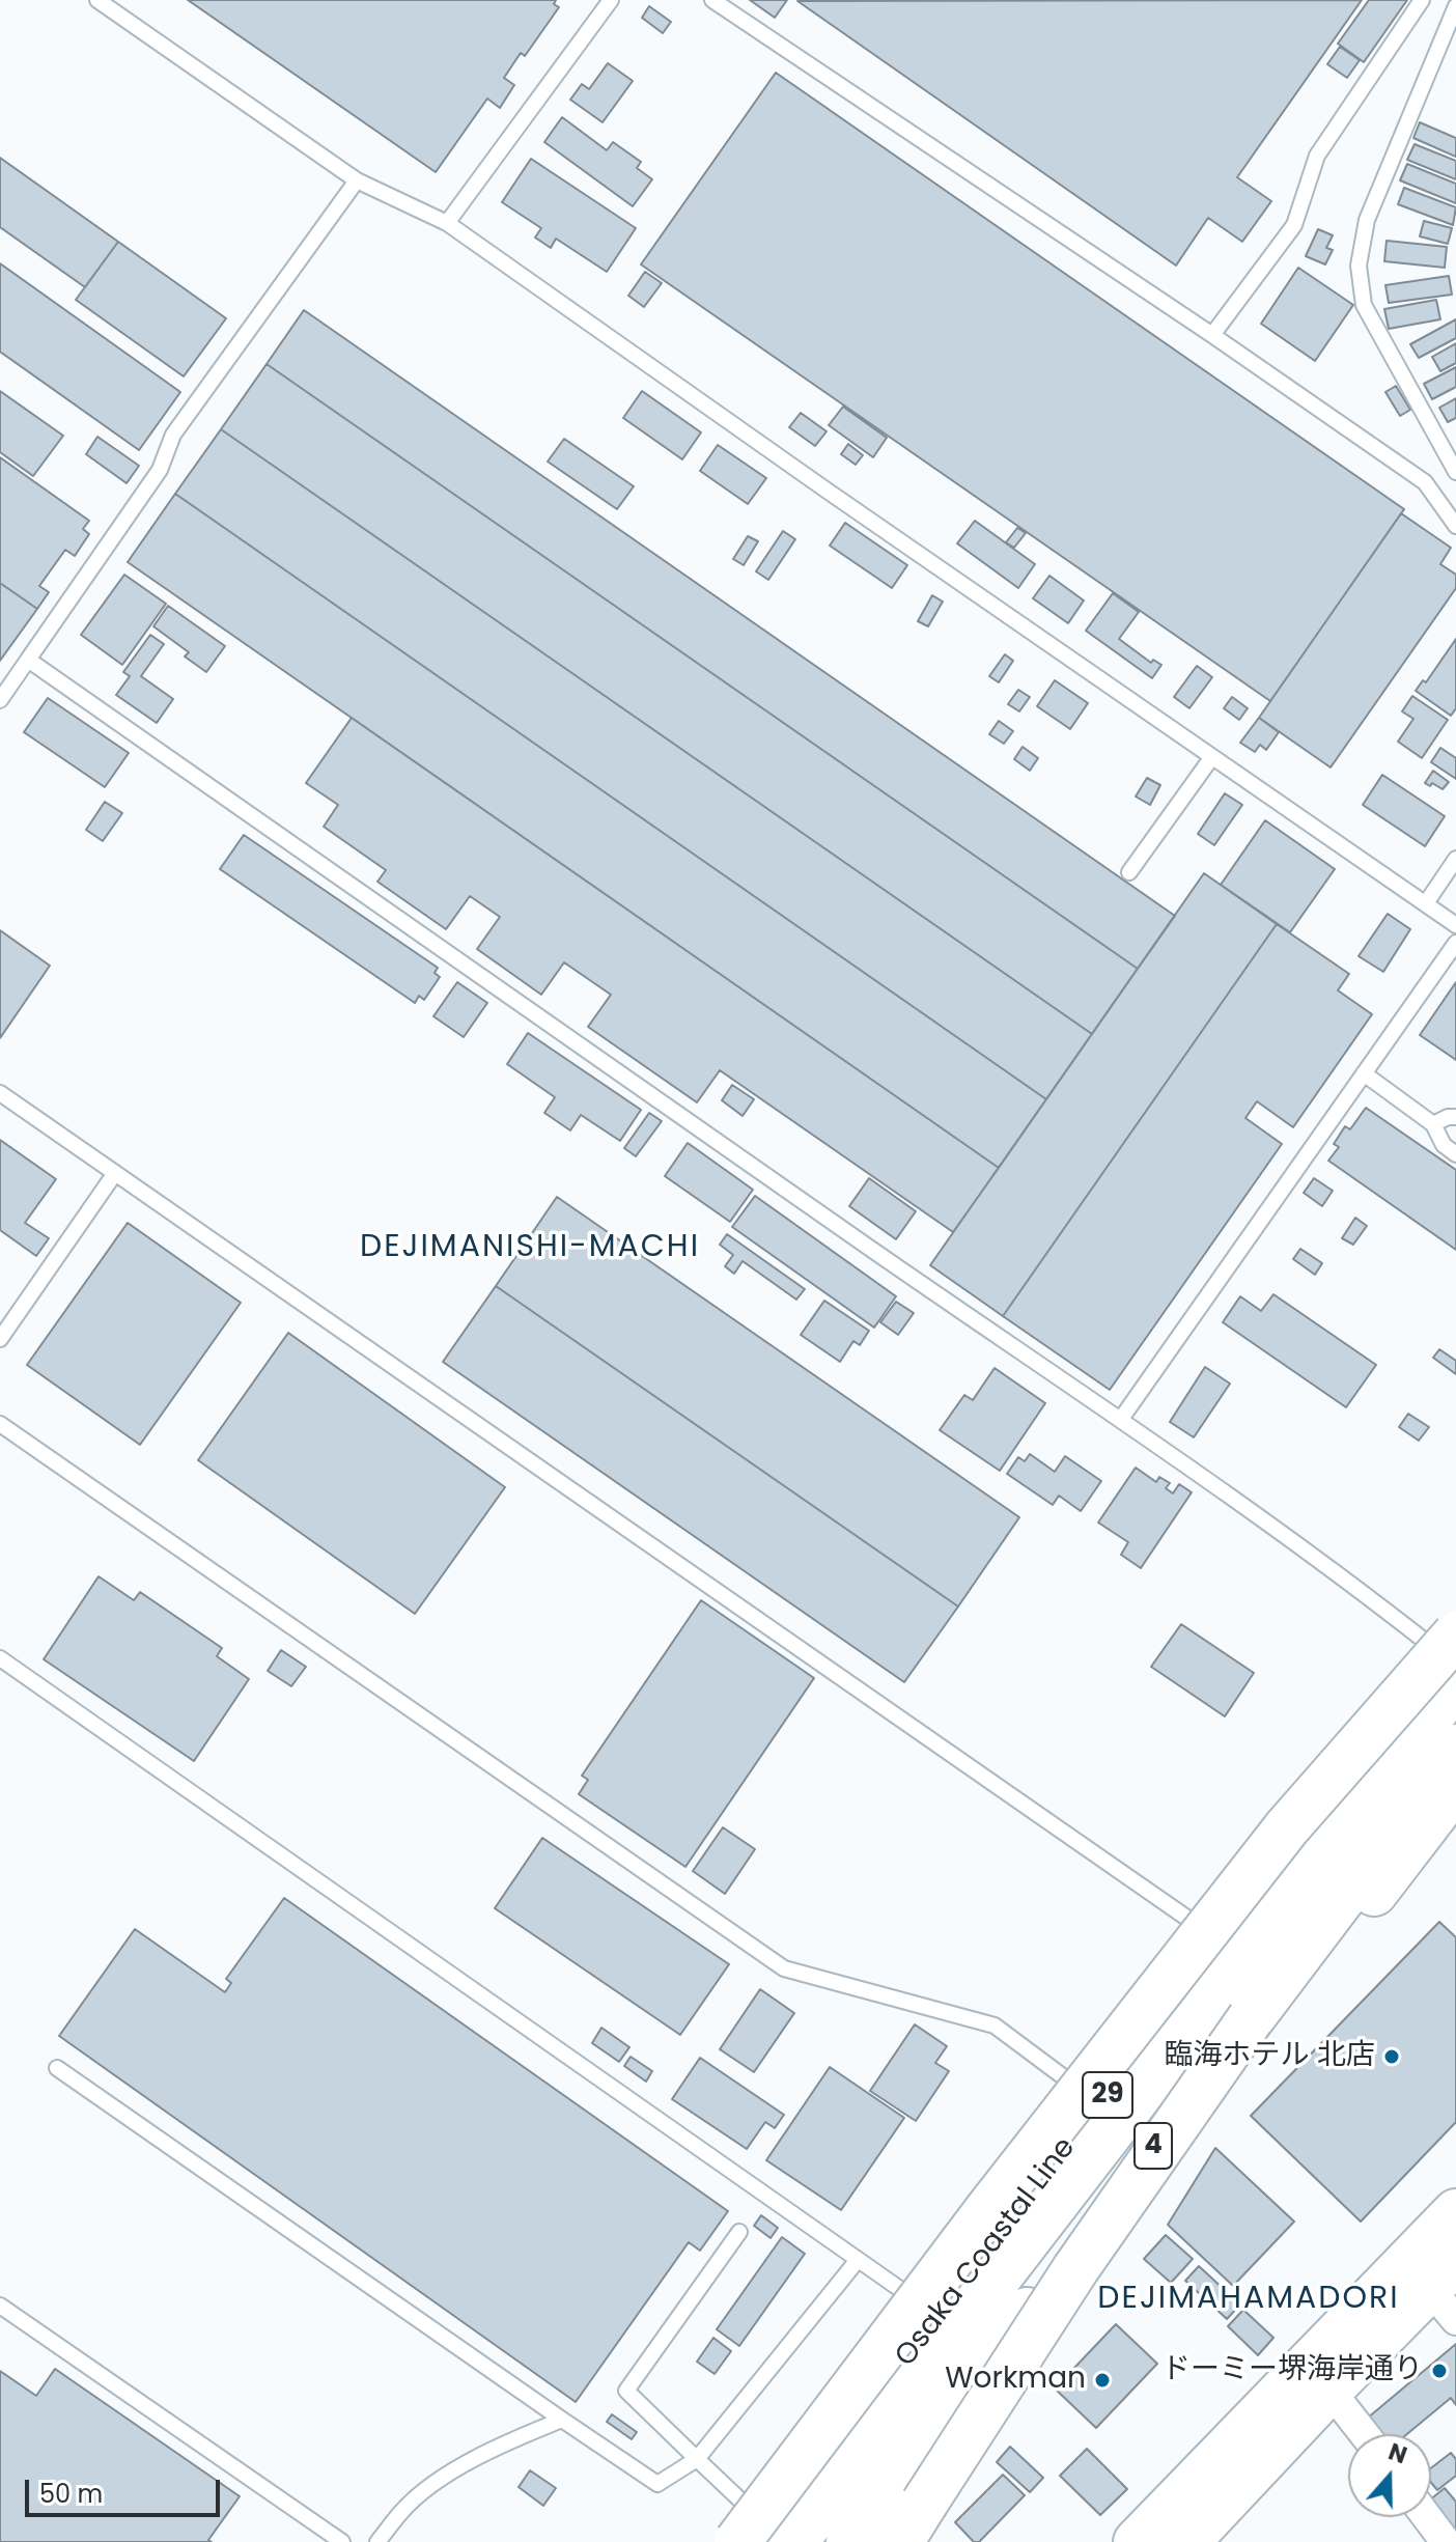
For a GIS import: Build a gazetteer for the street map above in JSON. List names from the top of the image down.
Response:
{
  "streets": {
    "main road": ["29", "4", "Osaka Coastal Line"]
  },
  "districts": ["DEJIMANISHI-MACHI", "DEJIMAHAMADORI"],
  "places": ["臨海ホテル 北店", "ドーミー堺海岸通り", "Workman"],
  "scale_bar": "50 m",
  "north": "top"
}
